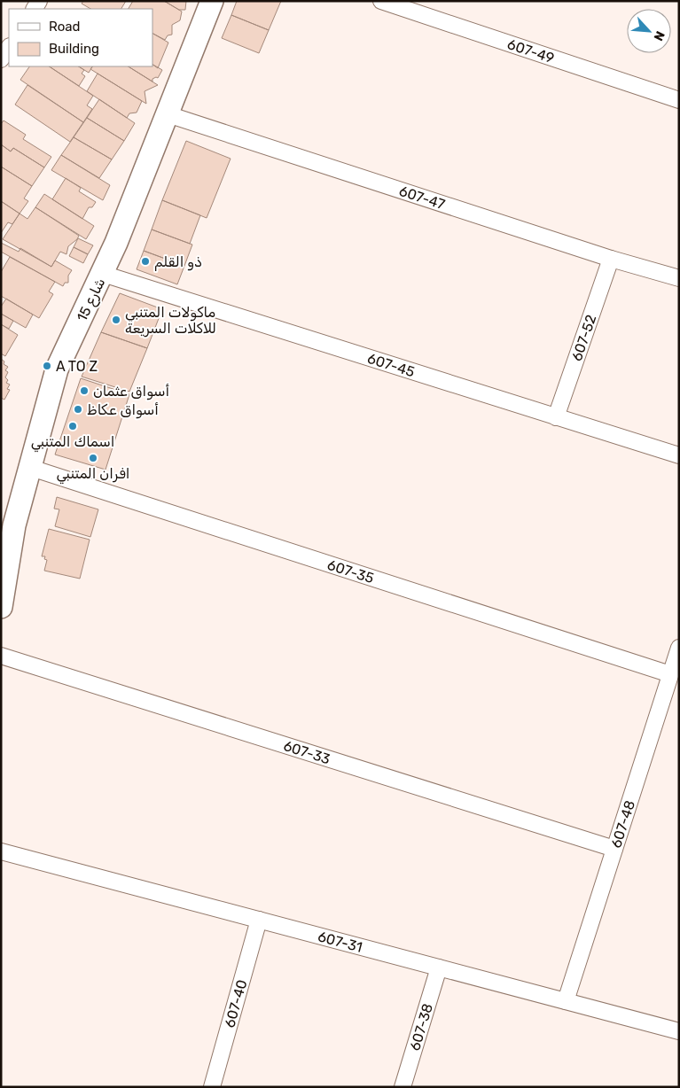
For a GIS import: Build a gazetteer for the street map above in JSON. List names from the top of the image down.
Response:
{
  "streets": {
    "street": [
      "607-49",
      "607-47",
      "شارع 15",
      "607-52",
      "607-45",
      "607-35",
      "607-33",
      "607-48",
      "607-31",
      "607-40",
      "607-38"
    ]
  },
  "crossings": [
    ["607-47", "شارع 15"],
    ["607-47", "607-52"],
    ["شارع 15", "607-45"],
    ["شارع 15", "607-35"],
    ["607-52", "607-45"],
    ["607-35", "607-48"],
    ["607-33", "607-48"],
    ["607-48", "607-31"],
    ["607-31", "607-40"],
    ["607-31", "607-38"]
  ],
  "places": [
    "ذو القلم",
    "ماكولات المتنبي للاكلات السريعة",
    "A TO Z",
    "أسواق عثمان",
    "أسواق عكاظ",
    "اسماك المتنبي",
    "افران المتنبي"
  ],
  "legend": ["Road", "Building"],
  "north": "bottom right"
}
